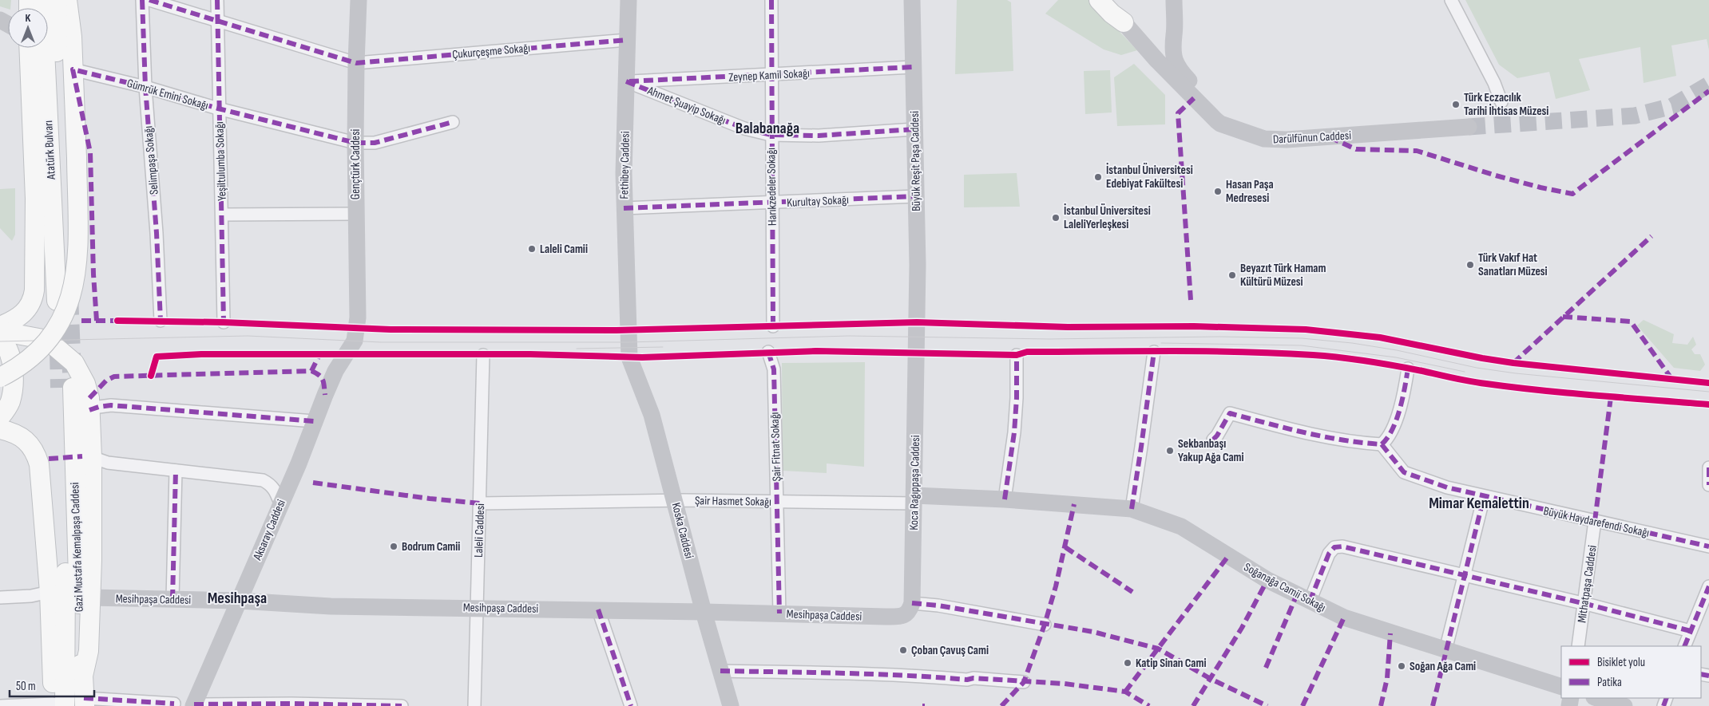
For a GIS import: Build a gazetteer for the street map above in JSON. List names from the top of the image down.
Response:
{
  "streets": {
    "main road": ["Atatürk Bulvarı", "Gazi Mustafa Kemalpaşa Caddesi"],
    "street": [
      "Çukurçeşme Sokağı",
      "Zeynep Kamil Sokağı",
      "Gümrük Emini Sokağı",
      "Ahmet Şuayip Sokağı",
      "Darülfünun Caddesi",
      "Selimpaşa Sokağı",
      "Yeşiltulumba Sokağı",
      "Büyük Reşit Paşa Caddesi",
      "Gençtürk Caddesi",
      "Fethibey Caddesi",
      "Harıkzedeler Sokağı",
      "Kurultay Sokağı",
      "Şair Fitnat Sokağı",
      "Koca Ragıppaşa Caddesi",
      "Şair Hasmet Sokağı",
      "Büyük Haydarefendi Sokağı",
      "Aksaray Caddesi",
      "Laleli Caddesi",
      "Koska Caddesi",
      "Mithatpaşa Caddesi",
      "Soğanağa Camii Sokağı",
      "Mesihpaşa Caddesi"
    ]
  },
  "crossings": [
    ["Çukurçeşme Sokağı", "Gençtürk Caddesi"],
    ["Çukurçeşme Sokağı", "Fethibey Caddesi"],
    ["Zeynep Kamil Sokağı", "Ahmet Şuayip Sokağı"],
    ["Zeynep Kamil Sokağı", "Büyük Reşit Paşa Caddesi"],
    ["Zeynep Kamil Sokağı", "Fethibey Caddesi"],
    ["Zeynep Kamil Sokağı", "Harıkzedeler Sokağı"],
    ["Gümrük Emini Sokağı", "Selimpaşa Sokağı"],
    ["Gümrük Emini Sokağı", "Yeşiltulumba Sokağı"],
    ["Gümrük Emini Sokağı", "Gençtürk Caddesi"],
    ["Ahmet Şuayip Sokağı", "Büyük Reşit Paşa Caddesi"],
    ["Ahmet Şuayip Sokağı", "Fethibey Caddesi"],
    ["Ahmet Şuayip Sokağı", "Harıkzedeler Sokağı"],
    ["Büyük Reşit Paşa Caddesi", "Kurultay Sokağı"],
    ["Büyük Reşit Paşa Caddesi", "Koca Ragıppaşa Caddesi"],
    ["Gençtürk Caddesi", "Aksaray Caddesi"],
    ["Fethibey Caddesi", "Kurultay Sokağı"],
    ["Fethibey Caddesi", "Koska Caddesi"],
    ["Harıkzedeler Sokağı", "Kurultay Sokağı"],
    ["Şair Fitnat Sokağı", "Şair Hasmet Sokağı"],
    ["Şair Fitnat Sokağı", "Mesihpaşa Caddesi"],
    ["Koca Ragıppaşa Caddesi", "Şair Hasmet Sokağı"],
    ["Koca Ragıppaşa Caddesi", "Soğanağa Camii Sokağı"],
    ["Koca Ragıppaşa Caddesi", "Mesihpaşa Caddesi"],
    ["Şair Hasmet Sokağı", "Laleli Caddesi"],
    ["Şair Hasmet Sokağı", "Koska Caddesi"],
    ["Şair Hasmet Sokağı", "Soğanağa Camii Sokağı"],
    ["Büyük Haydarefendi Sokağı", "Mithatpaşa Caddesi"],
    ["Aksaray Caddesi", "Mesihpaşa Caddesi"],
    ["Laleli Caddesi", "Mesihpaşa Caddesi"],
    ["Koska Caddesi", "Mesihpaşa Caddesi"]
  ],
  "districts": ["Balabanağa", "Mimar Kemalettin", "Mesihpaşa"],
  "places": [
    "Türk Eczacılık Tarihi İhtisas Müzesi",
    "İstanbul Üniversitesi Edebiyat Fakültesi",
    "Hasan Paşa Medresesi",
    "İstanbul Üniversitesi LaleliYerleşkesi",
    "Laleli Camii",
    "Türk Vakıf Hat Sanatları Müzesi",
    "Beyazıt Türk Hamam Kültürü Müzesi",
    "Sekbanbaşı Yakup Ağa Cami",
    "Bodrum Camii",
    "Çoban Çavuş Cami",
    "Katip Sinan Cami",
    "Soğan Ağa Cami"
  ],
  "legend": ["Bisiklet yolu", "Patika"],
  "scale_bar": "50 m",
  "north": "top"
}
